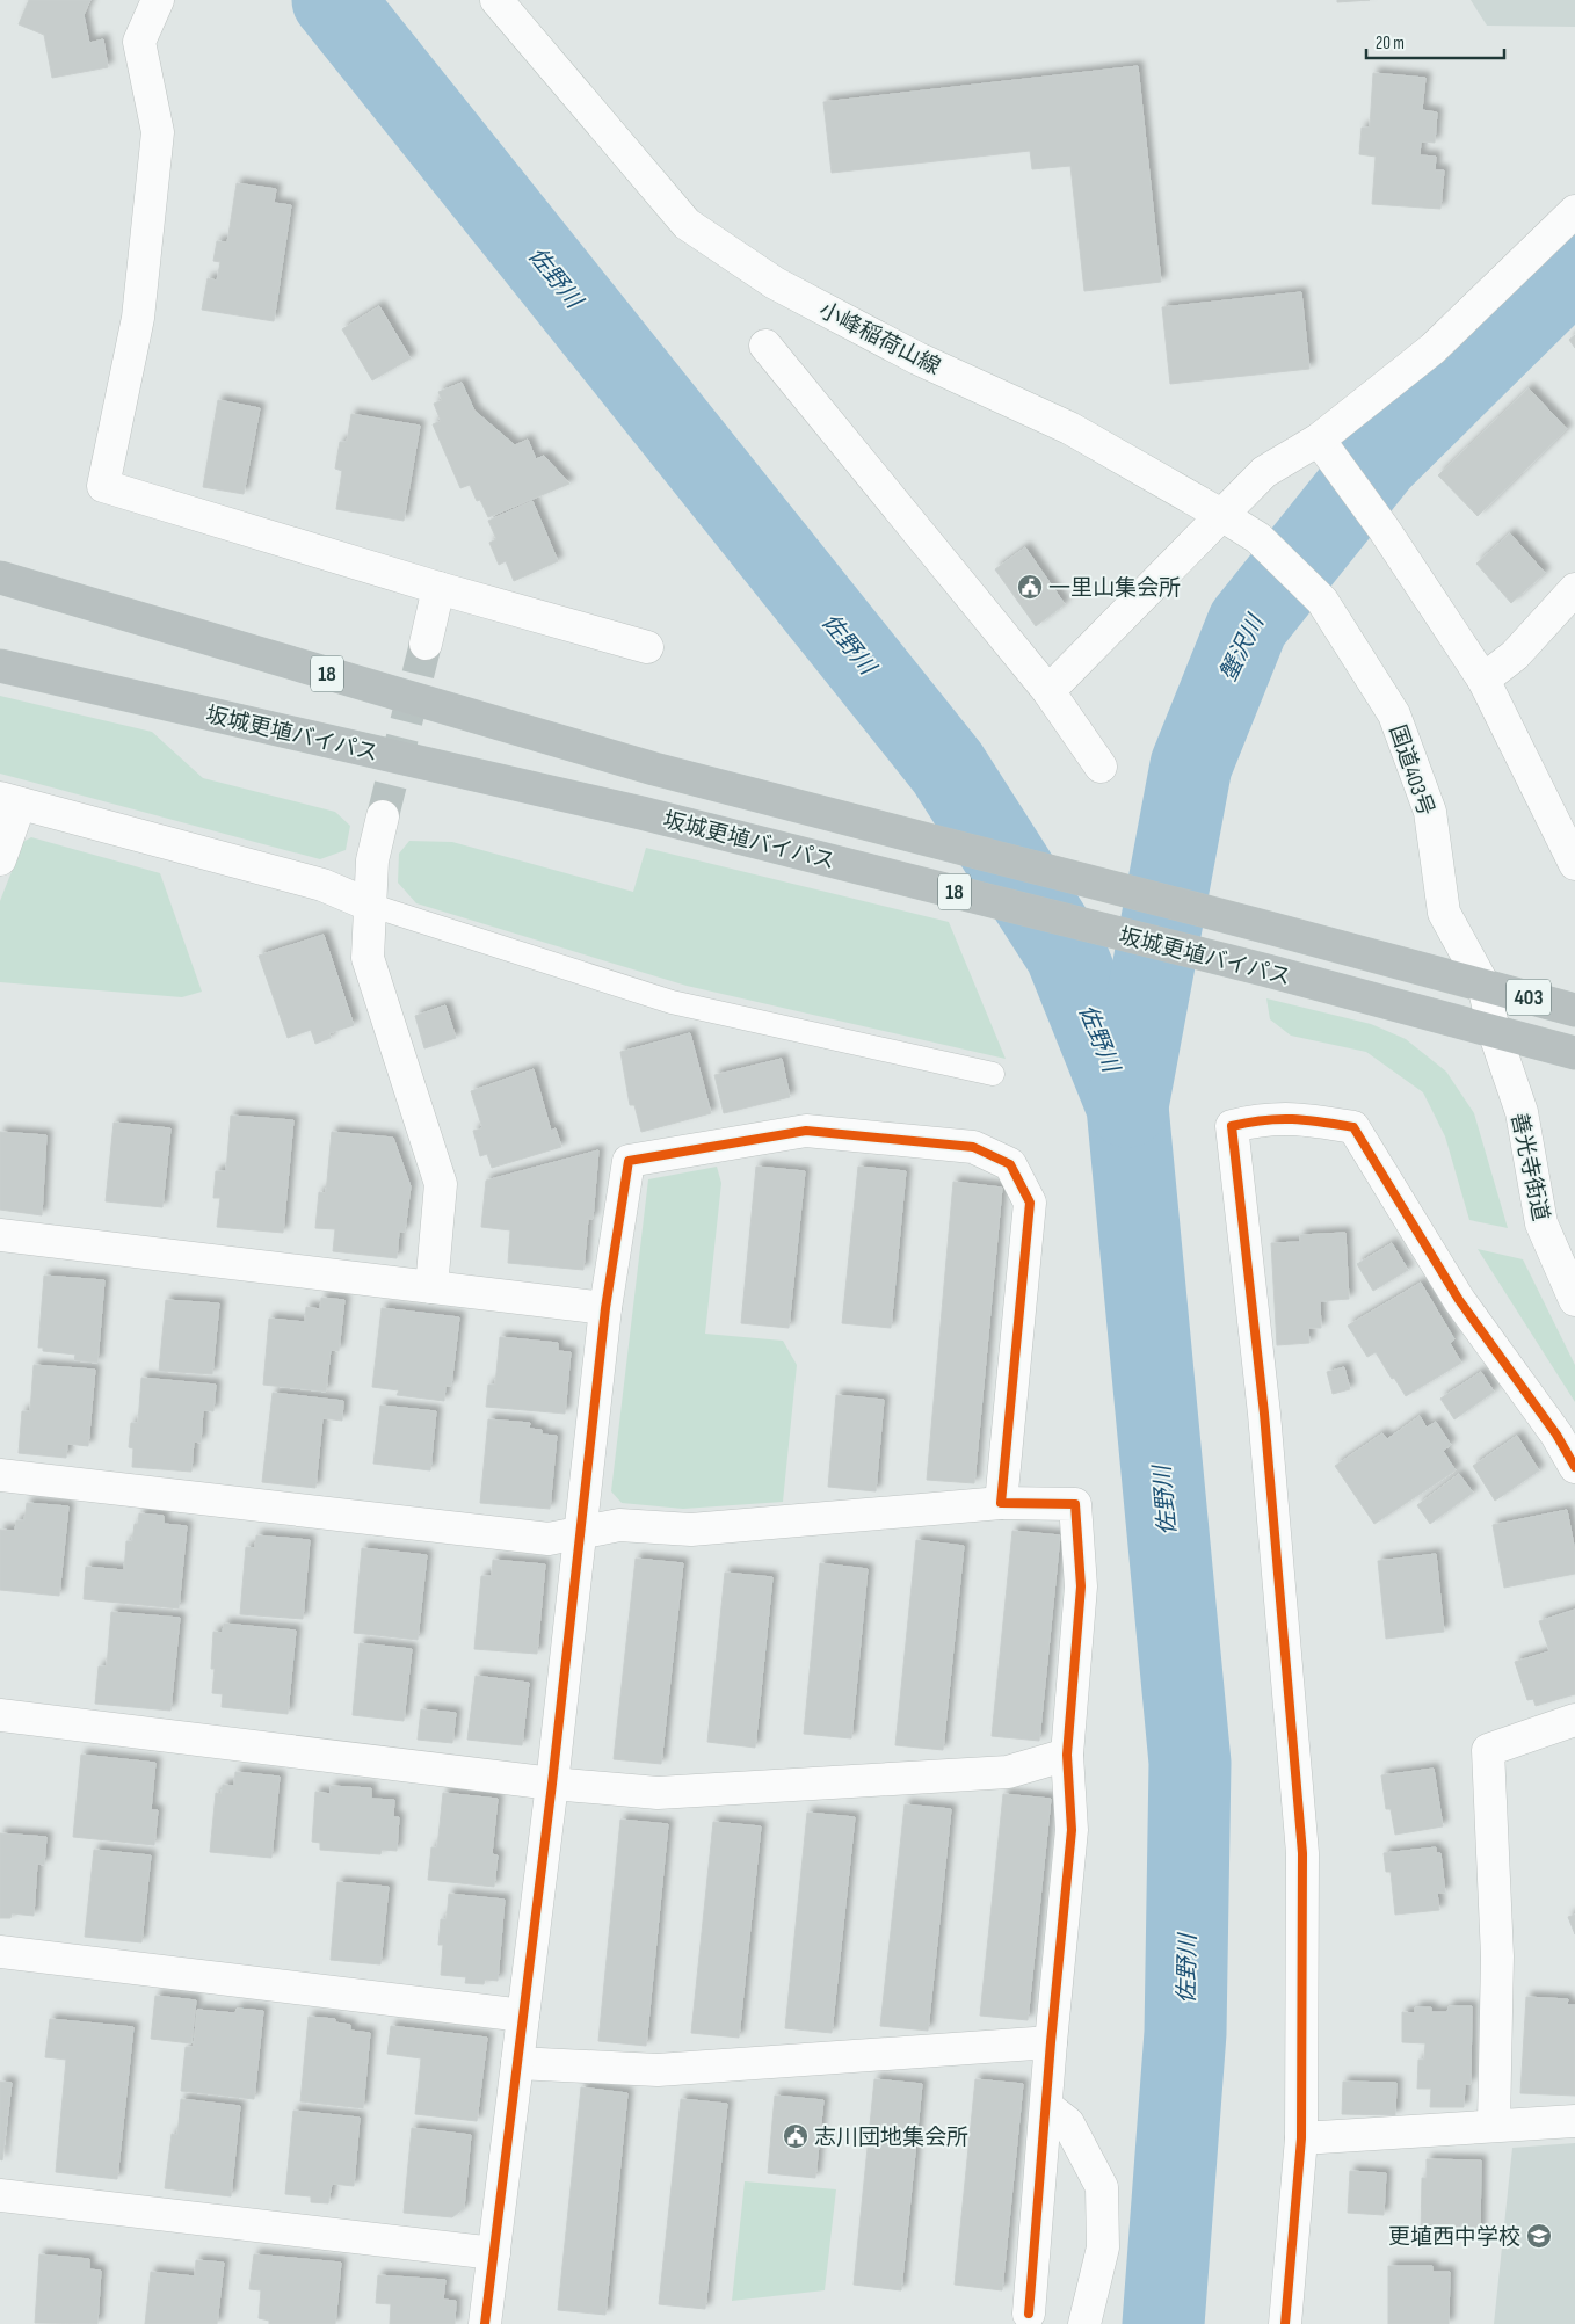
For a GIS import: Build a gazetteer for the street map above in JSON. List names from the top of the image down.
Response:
{
  "streets": {
    "highway": ["18", "坂城更埴バイパス", "403"],
    "street": ["小峰稲荷山線", "国道403号", "善光寺街道"]
  },
  "crossings": [
    ["小峰稲荷山線", "国道403号"],
    ["坂城更埴バイパス", "国道403号"],
    ["坂城更埴バイパス", "403"],
    ["坂城更埴バイパス", "善光寺街道"],
    ["国道403号", "403"],
    ["国道403号", "善光寺街道"],
    ["403", "善光寺街道"]
  ],
  "water": ["佐野川", "蟹沢川"],
  "places": {
    "public building": ["一里山集会所", "志川団地集会所"],
    "school or university": ["更埴西中学校"]
  },
  "scale_bar": "20 m"
}
